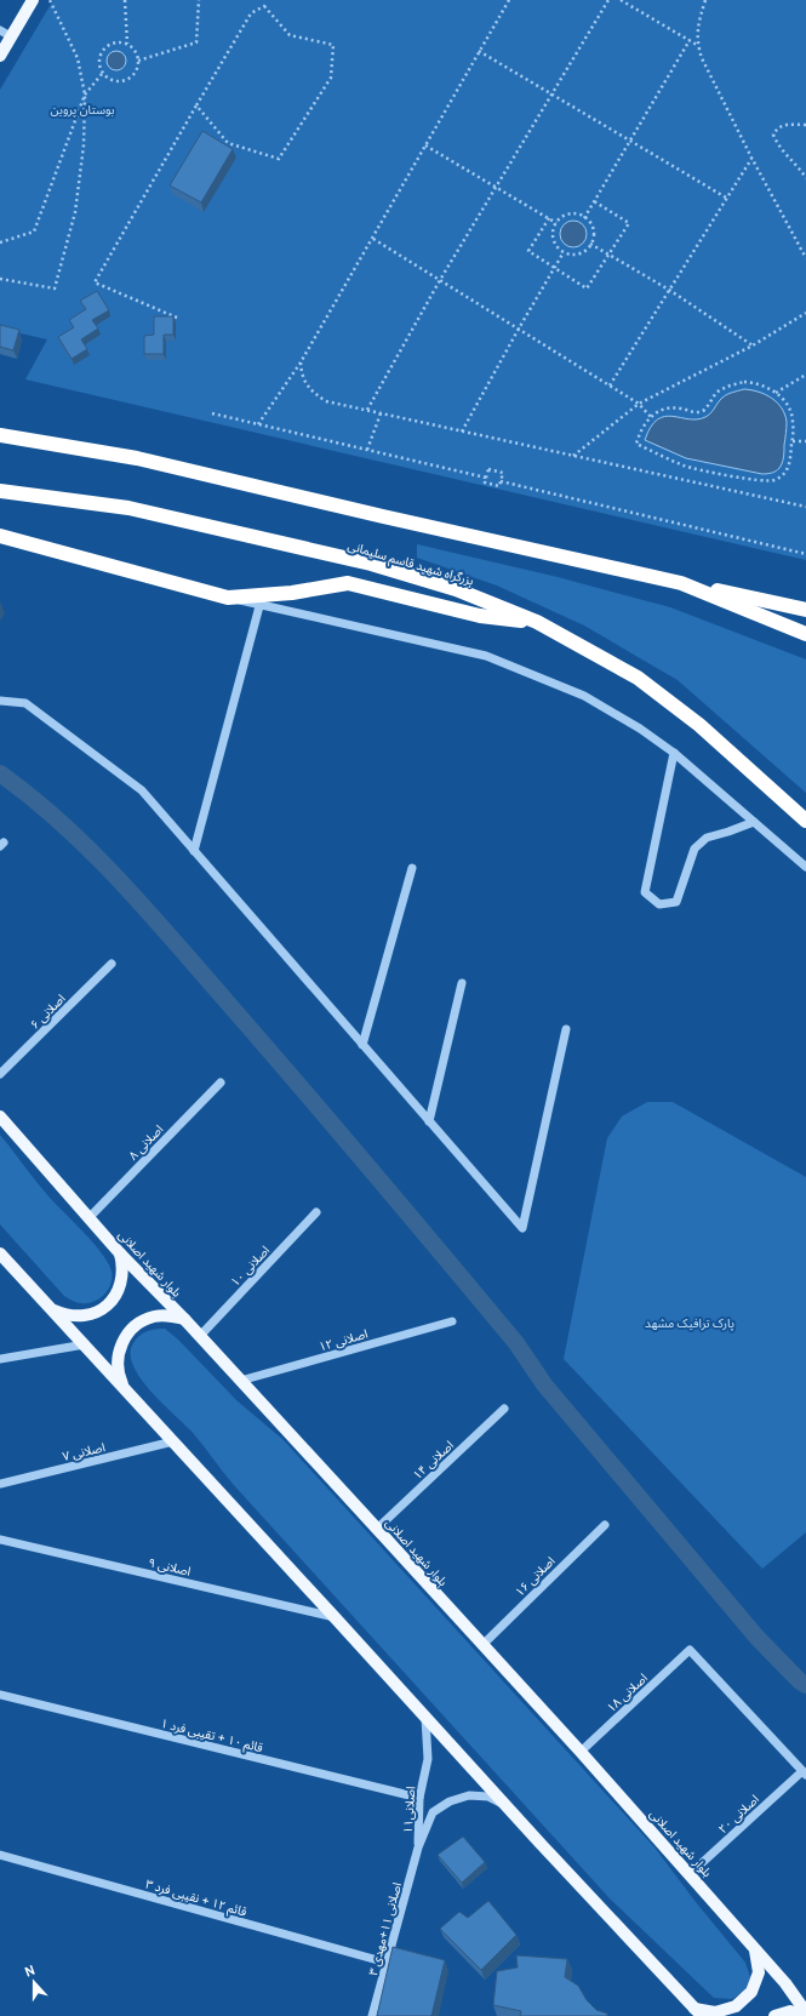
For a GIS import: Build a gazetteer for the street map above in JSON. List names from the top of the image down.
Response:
{
  "streets": {
    "highway": ["بزرگراه شهید قاسم سلیمانی"],
    "main road": ["بلوار شهید اصلانی"],
    "street": [
      "اصلانی ۶",
      "اصلانی ۸",
      "اصلانی ۱۰",
      "اصلانی ۱۲",
      "اصلانی ۷",
      "اصلانی ۱۴",
      "اصلانی ۹",
      "اصلانی ۱۶",
      "اصلانی ۱۸",
      "قائم ۱۰ + تقیبی فرد ۱",
      "اصلانی۱۱",
      "اصلانی ۲۰",
      "قائم ۱۲ + نقیبی فرد ۳",
      "اصلانی ۱۱+مهدی ۳"
    ]
  },
  "crossings": [
    ["اصلانی ۸", "بلوار شهید اصلانی"],
    ["بلوار شهید اصلانی", "اصلانی ۱۰"],
    ["بلوار شهید اصلانی", "اصلانی ۱۲"],
    ["بلوار شهید اصلانی", "اصلانی ۱۴"],
    ["بلوار شهید اصلانی", "اصلانی ۱۶"],
    ["بلوار شهید اصلانی", "اصلانی ۱۸"],
    ["بلوار شهید اصلانی", "اصلانی ۲۰"],
    ["اصلانی ۱۸", "اصلانی ۲۰"],
    ["قائم ۱۰ + تقیبی فرد ۱", "اصلانی۱۱"],
    ["اصلانی۱۱", "اصلانی ۱۱+مهدی ۳"],
    ["قائم ۱۲ + نقیبی فرد ۳", "اصلانی ۱۱+مهدی ۳"]
  ],
  "parks": ["بوستان پروین", "پارک ترافیک مشهد"],
  "north": "top"
}
